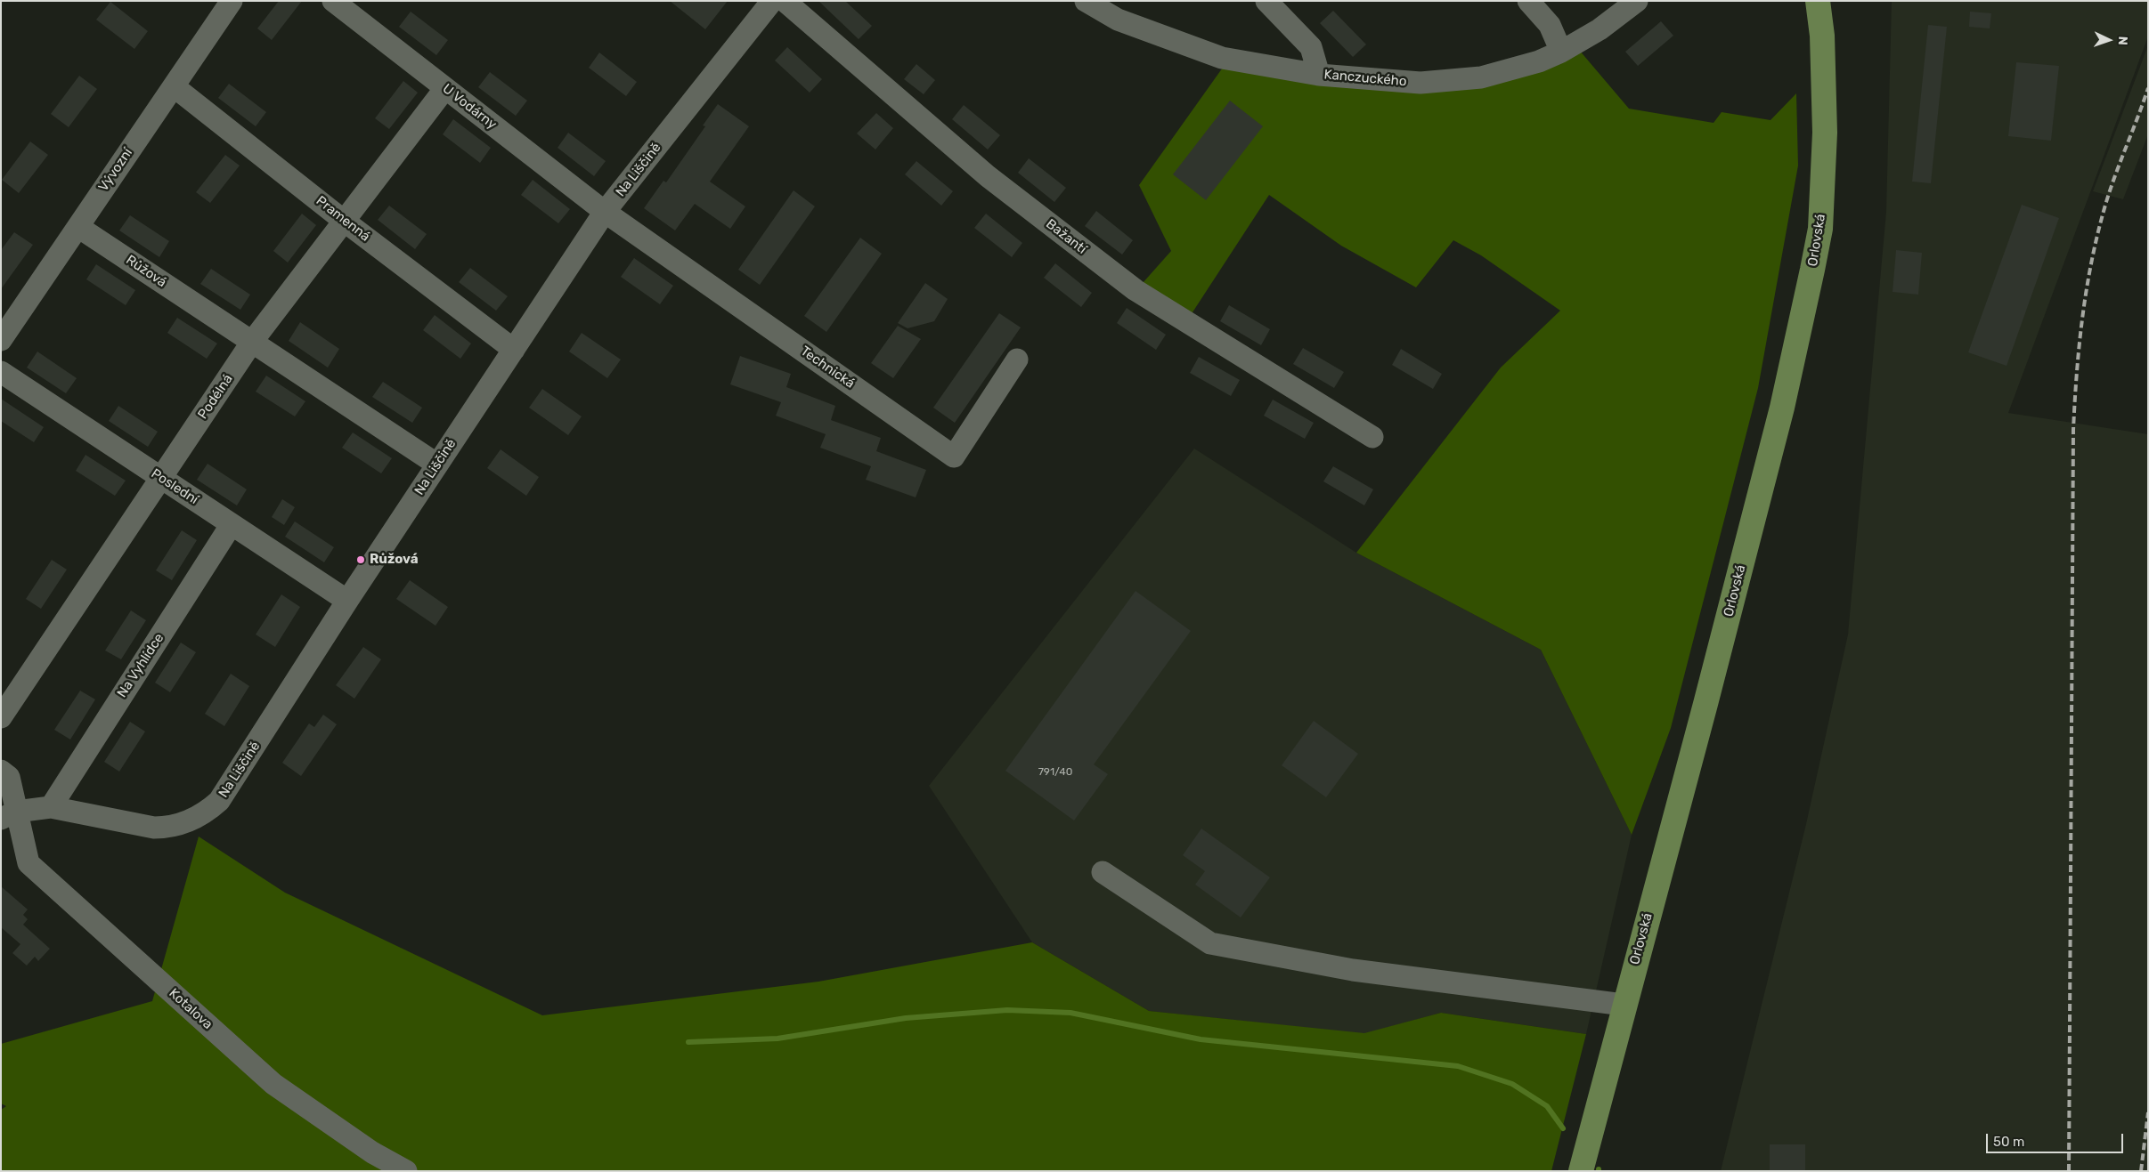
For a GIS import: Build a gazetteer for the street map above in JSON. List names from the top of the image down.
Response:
{
  "streets": {
    "main road": ["Orlovská"],
    "street": [
      "Kanczuckého",
      "U Vodárny",
      "Vývozní",
      "Na Liščině",
      "Pramenná",
      "Bažantí",
      "Růžová",
      "Technická",
      "Podélná",
      "Poslední",
      "Na Vyhlídce",
      "Kotalova"
    ]
  },
  "crossings": [
    ["U Vodárny", "Na Liščině"],
    ["U Vodárny", "Technická"],
    ["U Vodárny", "Podélná"],
    ["Vývozní", "Pramenná"],
    ["Vývozní", "Růžová"],
    ["Na Liščině", "Pramenná"],
    ["Na Liščině", "Růžová"],
    ["Na Liščině", "Technická"],
    ["Na Liščině", "Poslední"],
    ["Na Liščině", "Na Vyhlídce"],
    ["Na Liščině", "Kotalova"],
    ["Pramenná", "Podélná"],
    ["Růžová", "Podélná"],
    ["Podélná", "Poslední"],
    ["Poslední", "Na Vyhlídce"]
  ],
  "places": ["Růžová"],
  "house_numbers": ["791/40"],
  "scale_bar": "50 m",
  "north": "right"
}
